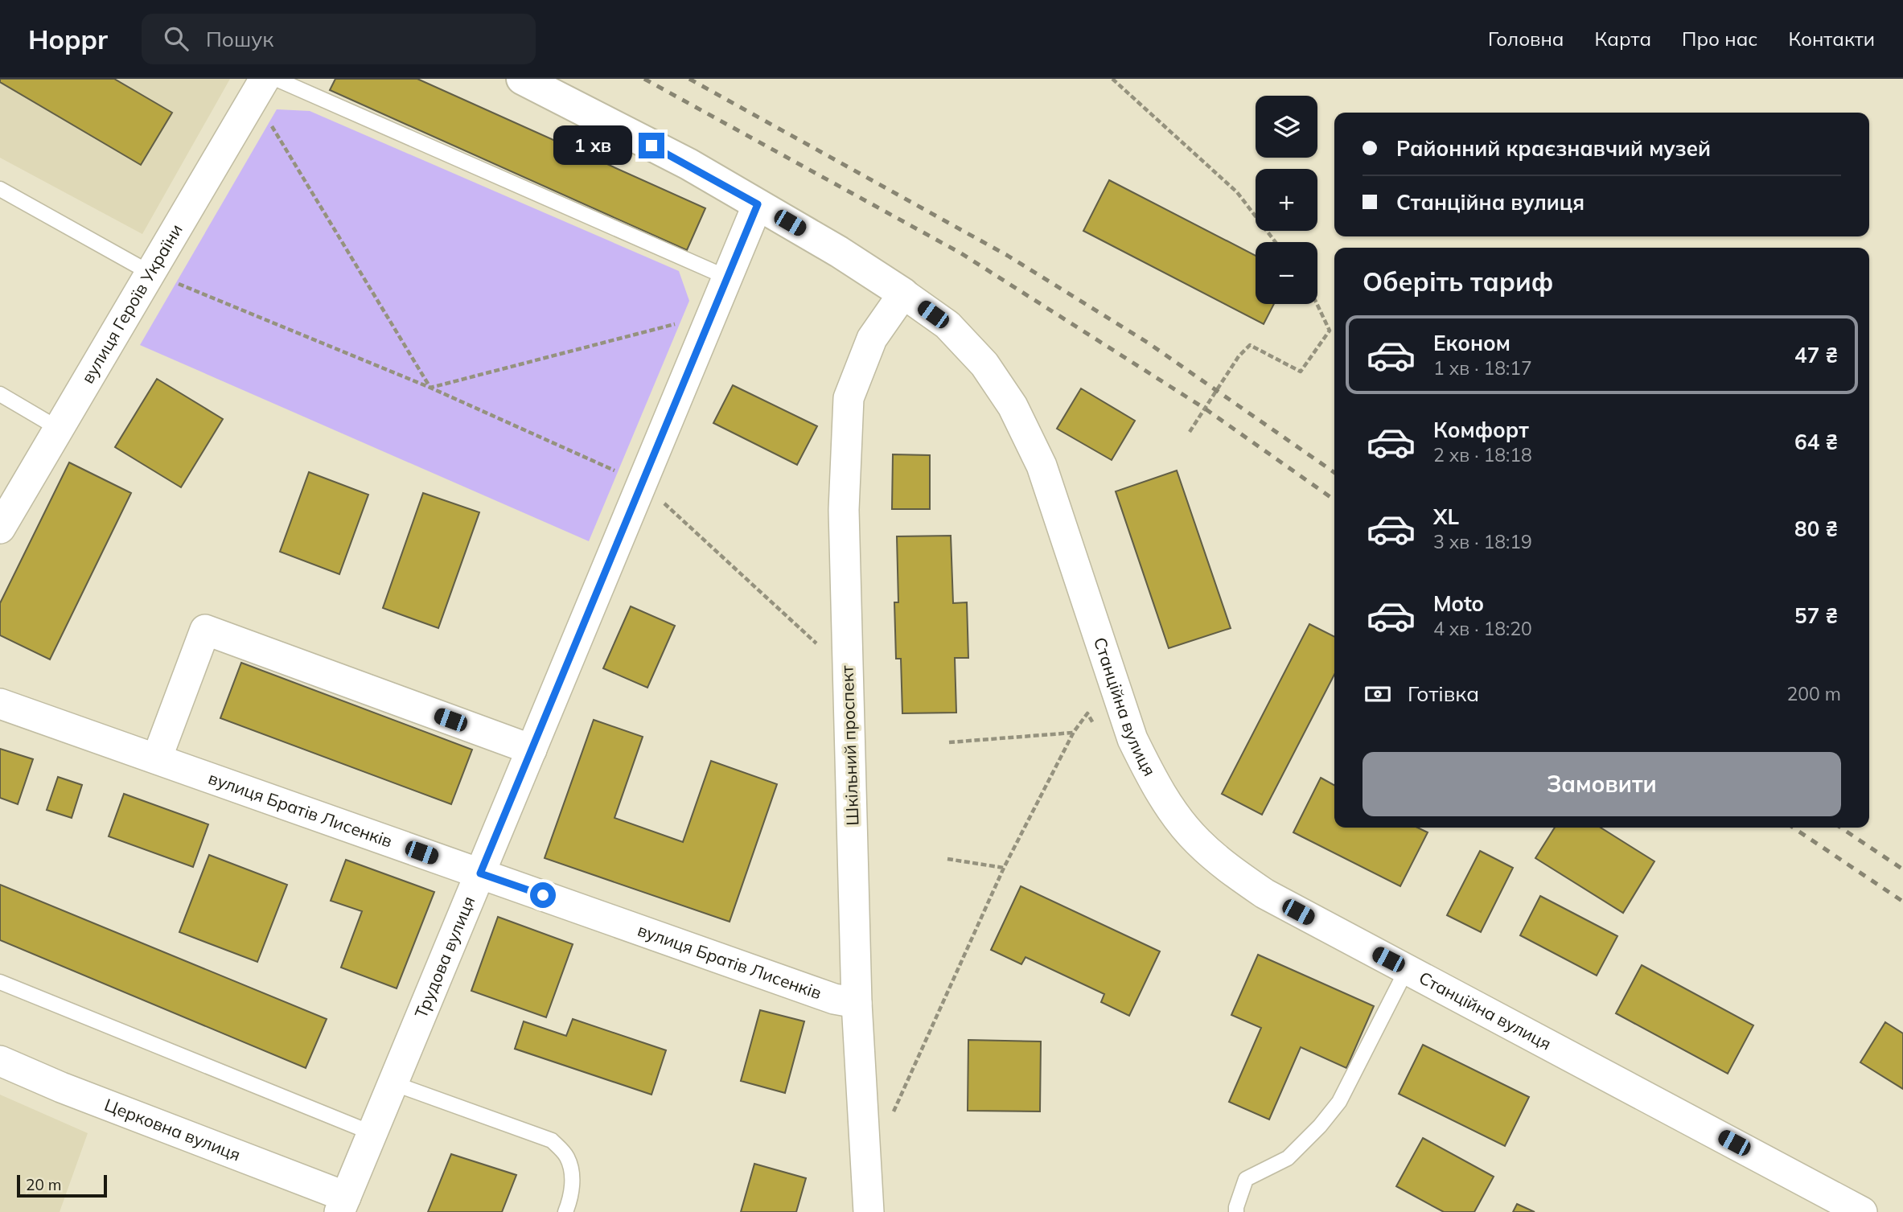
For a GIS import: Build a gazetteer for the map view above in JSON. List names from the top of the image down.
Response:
{
  "streets": {
    "street": [
      "вулиця Героїв України",
      "Станційна вулиця",
      "Шкільний проспект",
      "вулиця Братів Лисенків",
      "Трудова вулиця",
      "Церковна вулиця"
    ]
  },
  "crossings": [
    ["Станційна вулиця", "Шкільний проспект"],
    ["Станційна вулиця", "Трудова вулиця"],
    ["Шкільний проспект", "вулиця Братів Лисенків"],
    ["вулиця Братів Лисенків", "Трудова вулиця"],
    ["Трудова вулиця", "Церковна вулиця"]
  ],
  "scale_bar": "20 m",
  "page": {
    "header": "Hoppr",
    "search": "Пошук",
    "nav": [
      "Головна",
      "Карта",
      "Про нас",
      "Контакти"
    ],
    "map_buttons": ["+", "−"],
    "banner": ["Районний краєзнавчий музей", "Станційна вулиця"],
    "bubble": "1 хв",
    "heading": "Оберіть тариф",
    "list": [
      {
        "name": "Економ",
        "note": "1 хв · 18:17",
        "value": "47 ₴"
      },
      {
        "name": "Комфорт",
        "note": "2 хв · 18:18",
        "value": "64 ₴"
      },
      {
        "name": "XL",
        "note": "3 хв · 18:19",
        "value": "80 ₴"
      },
      {
        "name": "Moto",
        "note": "4 хв · 18:20",
        "value": "57 ₴"
      }
    ],
    "pay": ["Готівка", "200 m"],
    "buttons": "Замовити",
    "scale": "20 m"
  }
}
